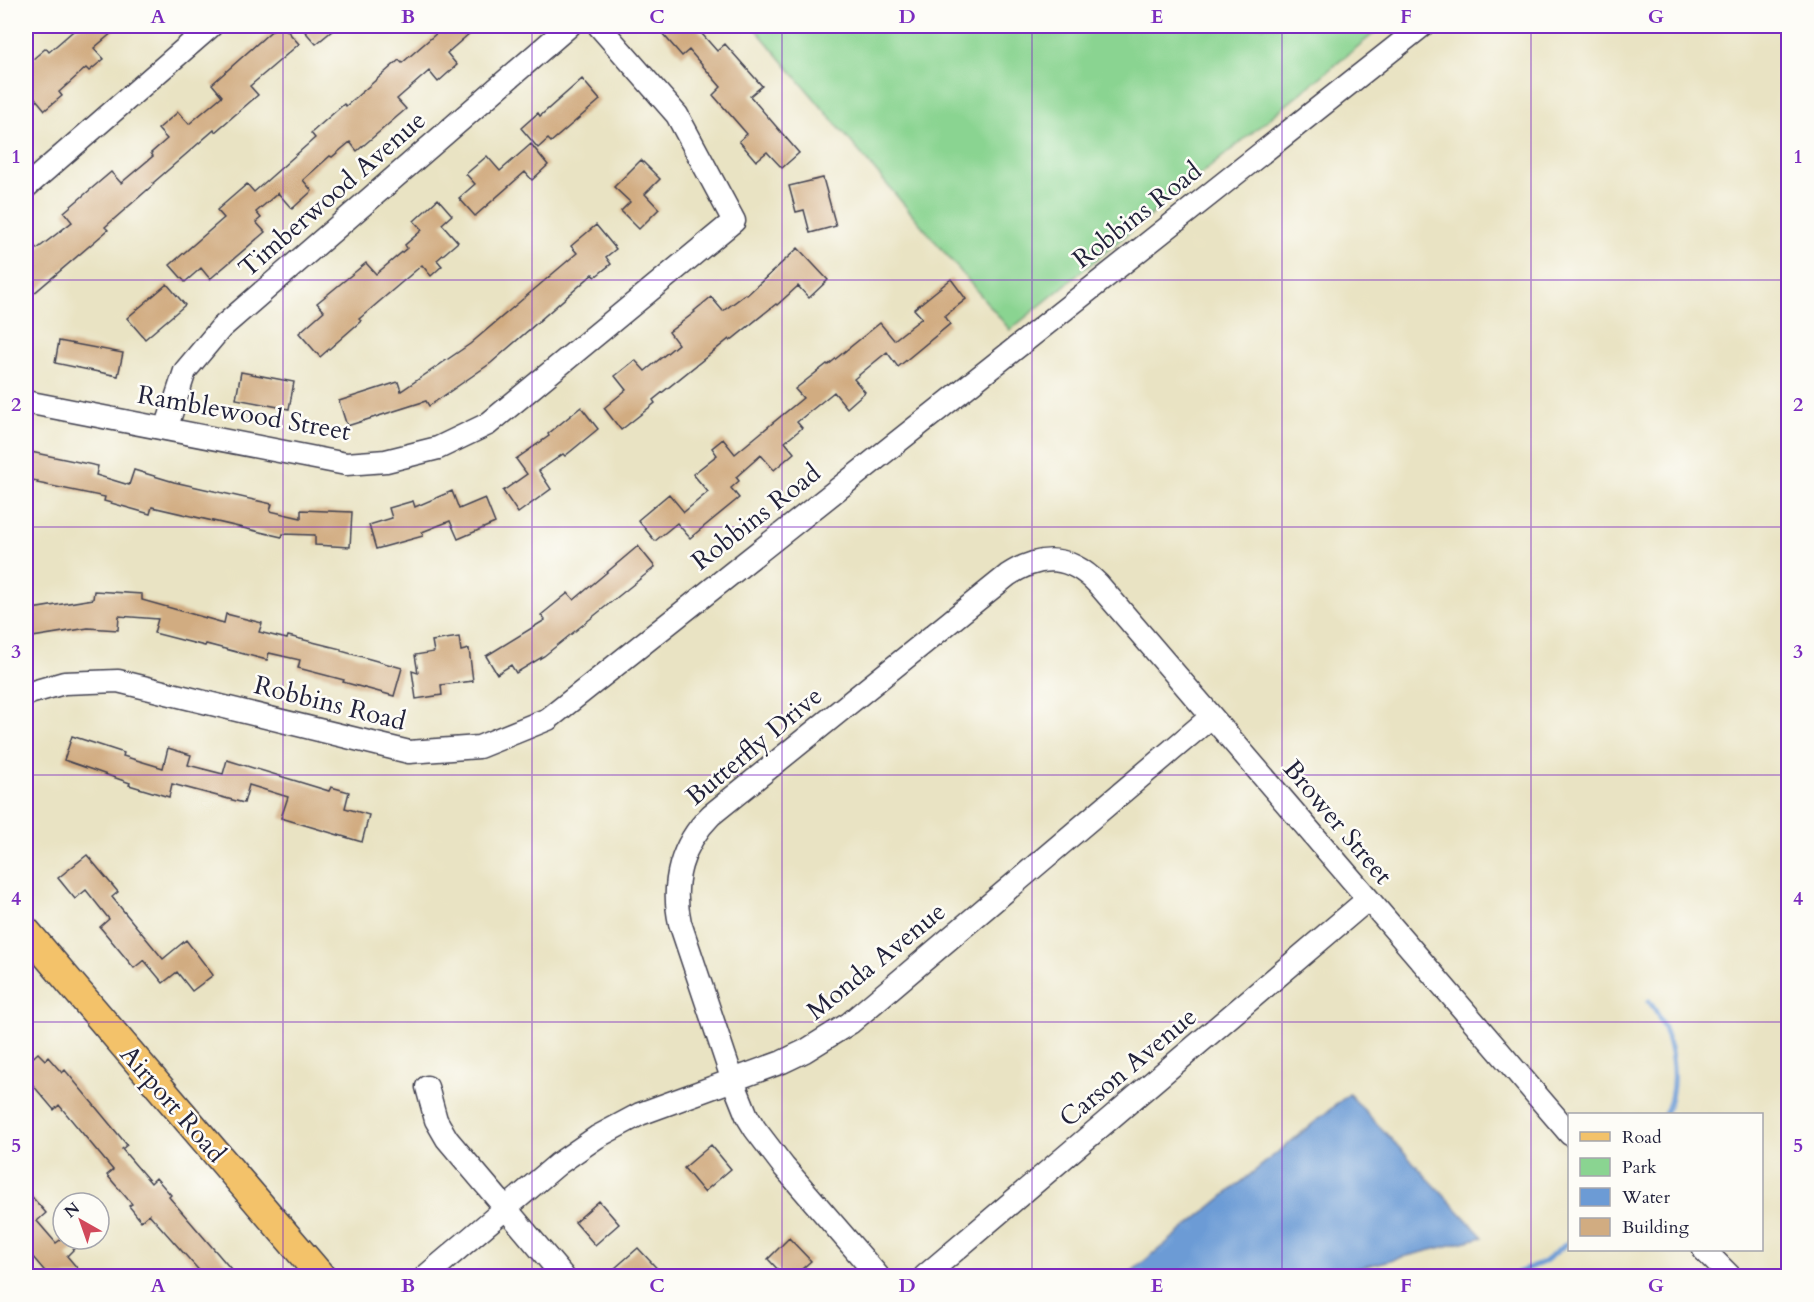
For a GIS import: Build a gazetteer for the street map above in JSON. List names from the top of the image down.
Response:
{
  "streets": {
    "main road": ["Airport Road"],
    "street": [
      "Timberwood Avenue",
      "Robbins Road",
      "Ramblewood Street",
      "Butterfly Drive",
      "Brower Street",
      "Monda Avenue",
      "Carson Avenue"
    ]
  },
  "crossings": [
    ["Timberwood Avenue", "Ramblewood Street"],
    ["Butterfly Drive", "Brower Street"],
    ["Butterfly Drive", "Monda Avenue"],
    ["Brower Street", "Monda Avenue"],
    ["Brower Street", "Carson Avenue"]
  ],
  "legend": [
    "Road",
    "Park",
    "Water",
    "Building"
  ],
  "north": "top left",
  "grid": {
    "columns": [
      "A",
      "B",
      "C",
      "D",
      "E",
      "F",
      "G"
    ],
    "rows": [
      "1",
      "2",
      "3",
      "4",
      "5"
    ]
  }
}
